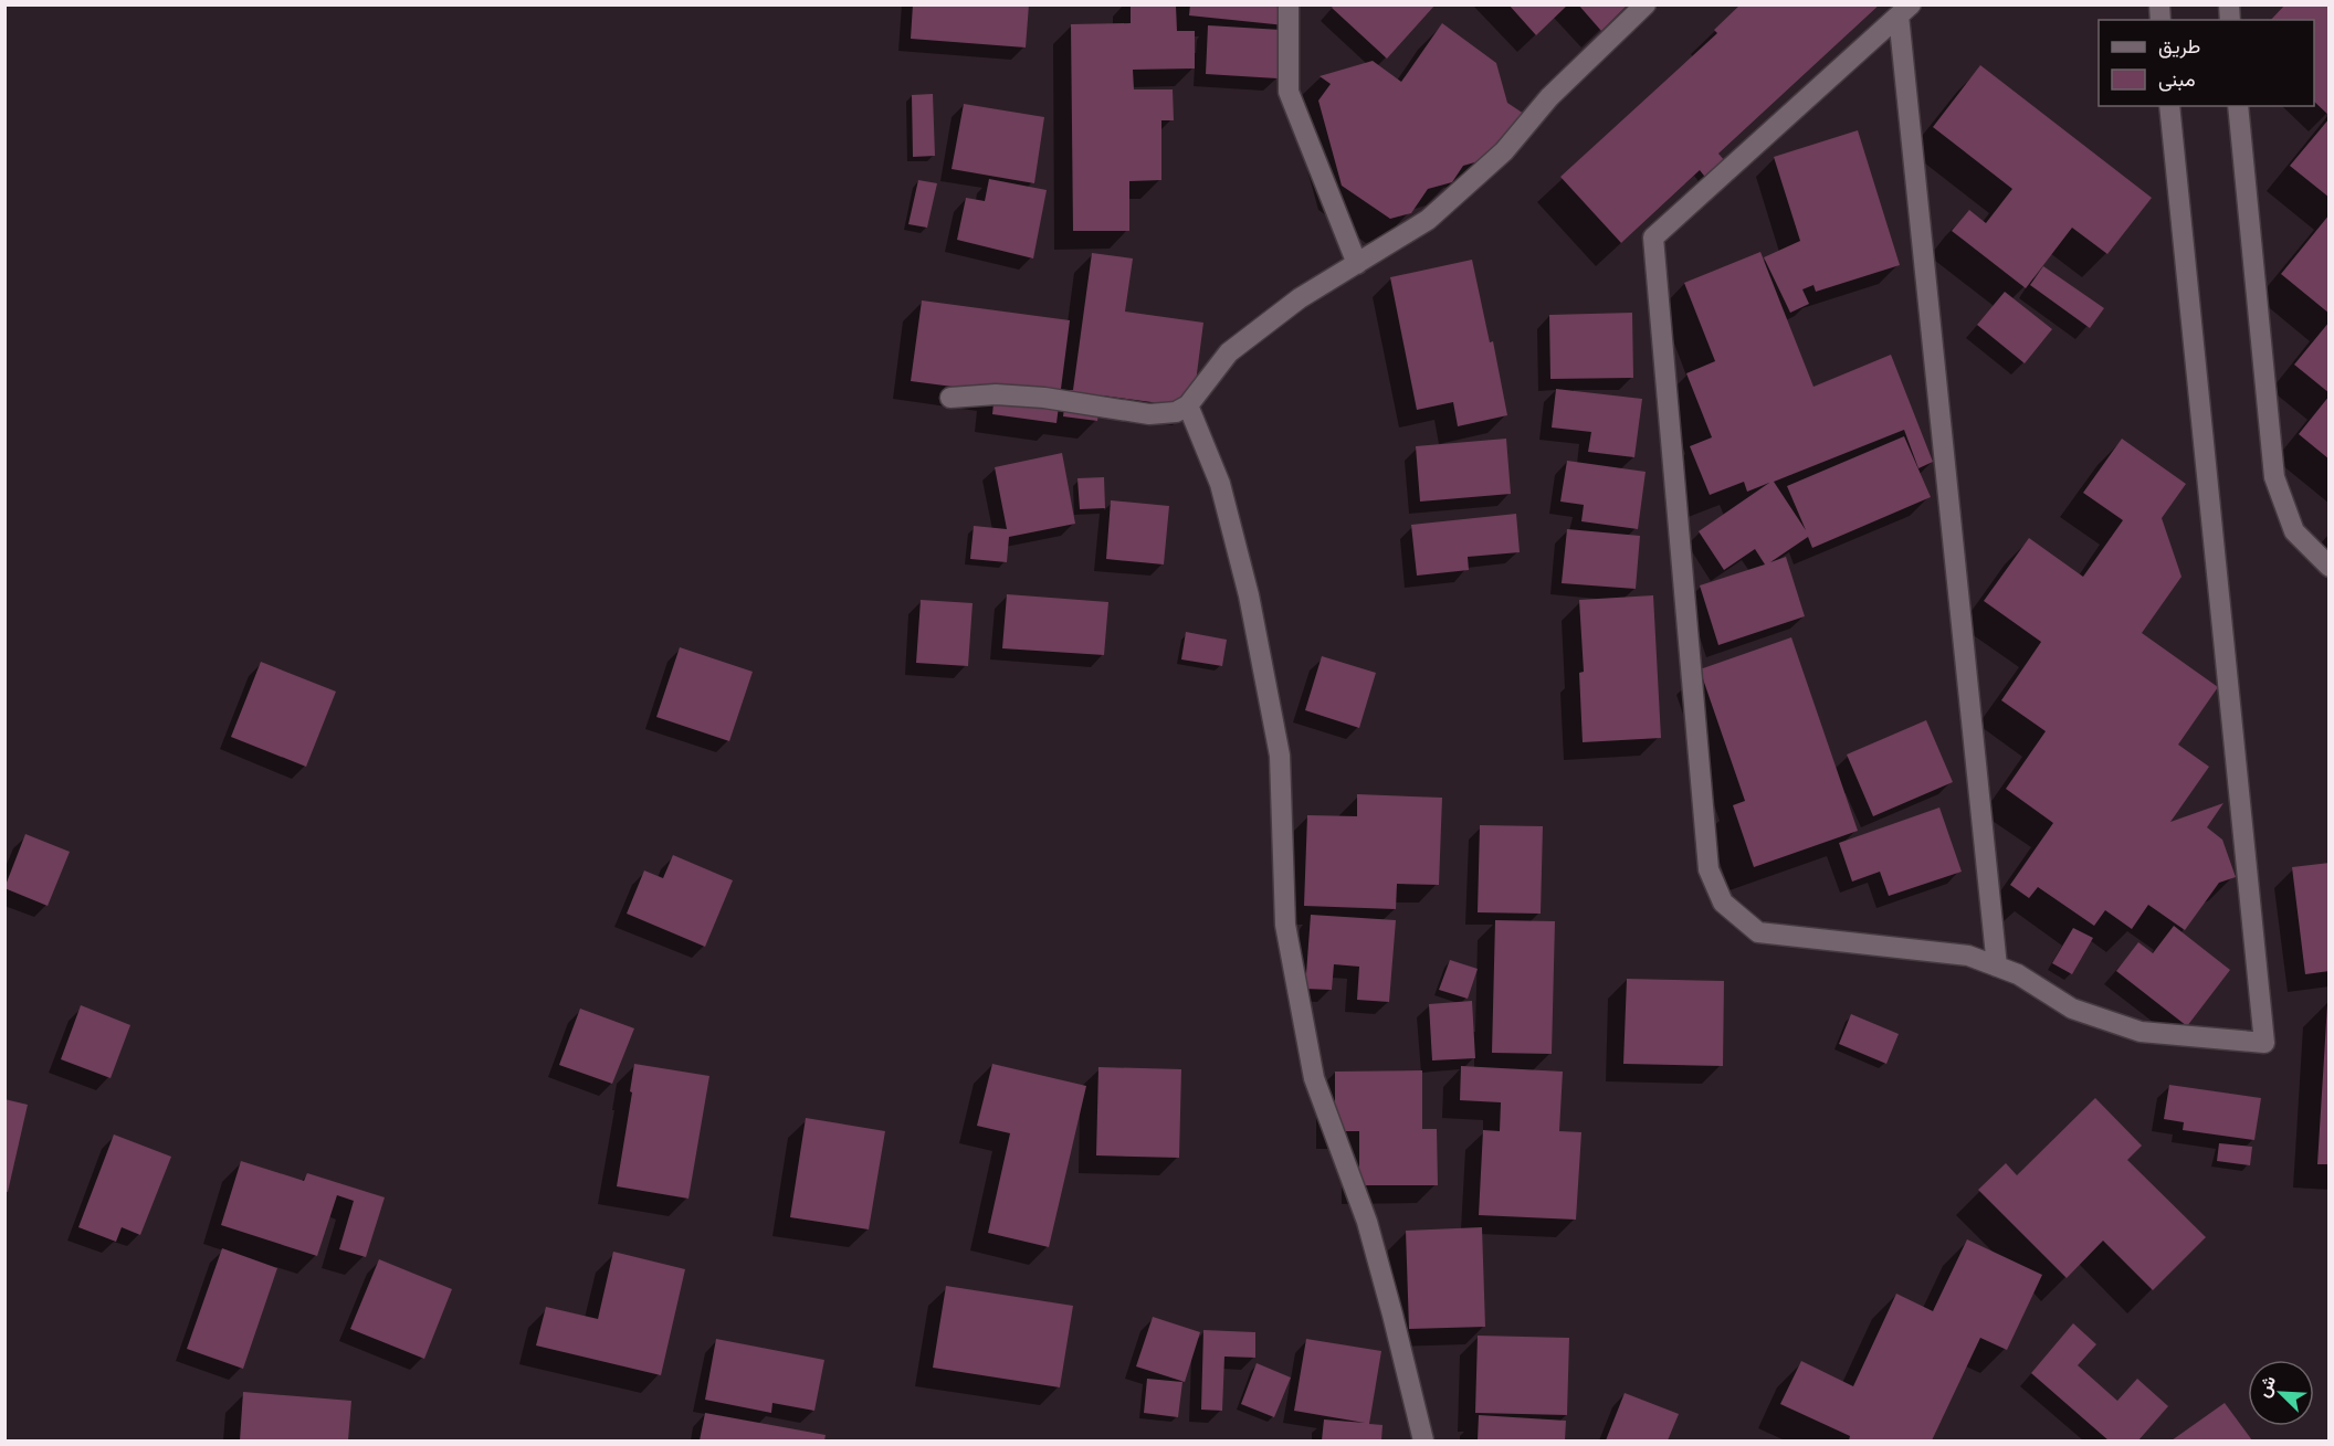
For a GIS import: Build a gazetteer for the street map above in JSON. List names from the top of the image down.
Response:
{
  "legend": ["طريق", "مبنى"],
  "north": "top left"
}
